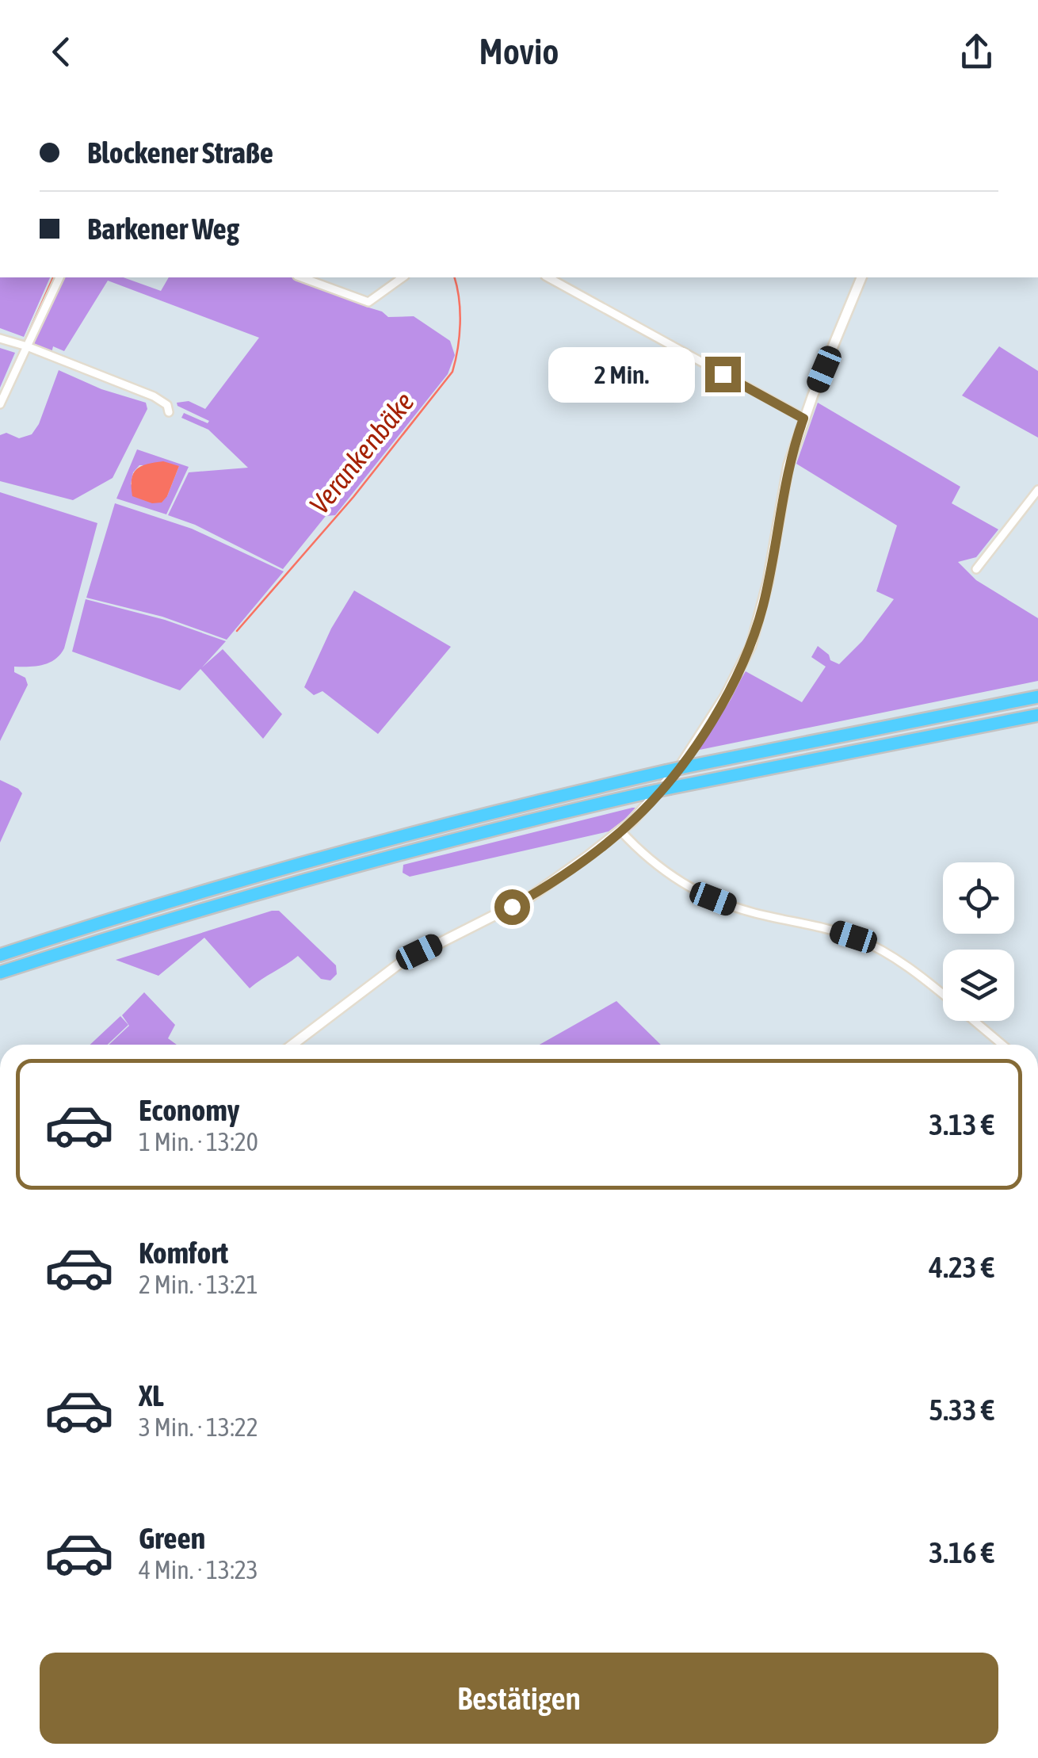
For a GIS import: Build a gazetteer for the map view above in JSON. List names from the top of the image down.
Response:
{
  "water": ["Verankenbäke"],
  "page": {
    "header": "Movio",
    "banner": ["Blockener Straße", "Barkener Weg"],
    "bubble": "2 Min.",
    "list": [
      {
        "name": "Economy",
        "note": "1 Min. · 13:20",
        "value": "3.13 €"
      },
      {
        "name": "Komfort",
        "note": "2 Min. · 13:21",
        "value": "4.23 €"
      },
      {
        "name": "XL",
        "note": "3 Min. · 13:22",
        "value": "5.33 €"
      },
      {
        "name": "Green",
        "note": "4 Min. · 13:23",
        "value": "3.16 €"
      }
    ],
    "buttons": "Bestätigen"
  }
}
